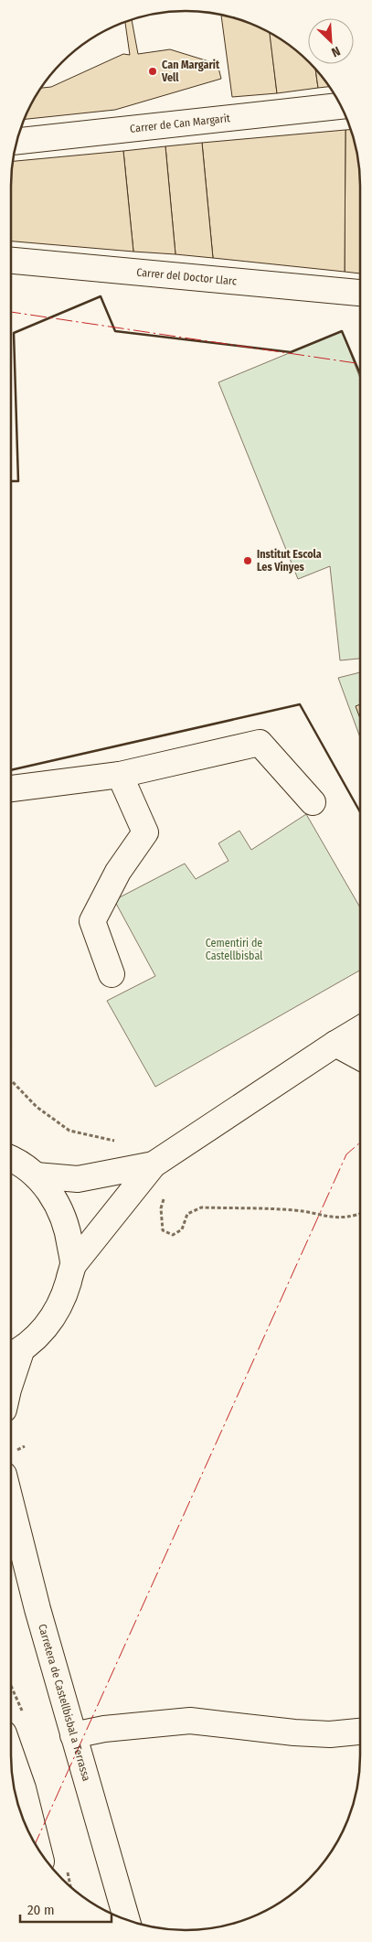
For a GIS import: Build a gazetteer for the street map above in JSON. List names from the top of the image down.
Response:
{
  "streets": {
    "street": ["Carrer de Can Margarit", "Carrer del Doctor Llarc", "Carretera de Castellbisbal a Terrassa"]
  },
  "parks": ["Cementiri de Castellbisbal"],
  "places": ["Can Margarit Vell", "Institut Escola Les Vinyes"],
  "scale_bar": "20 m",
  "north": "bottom right"
}
